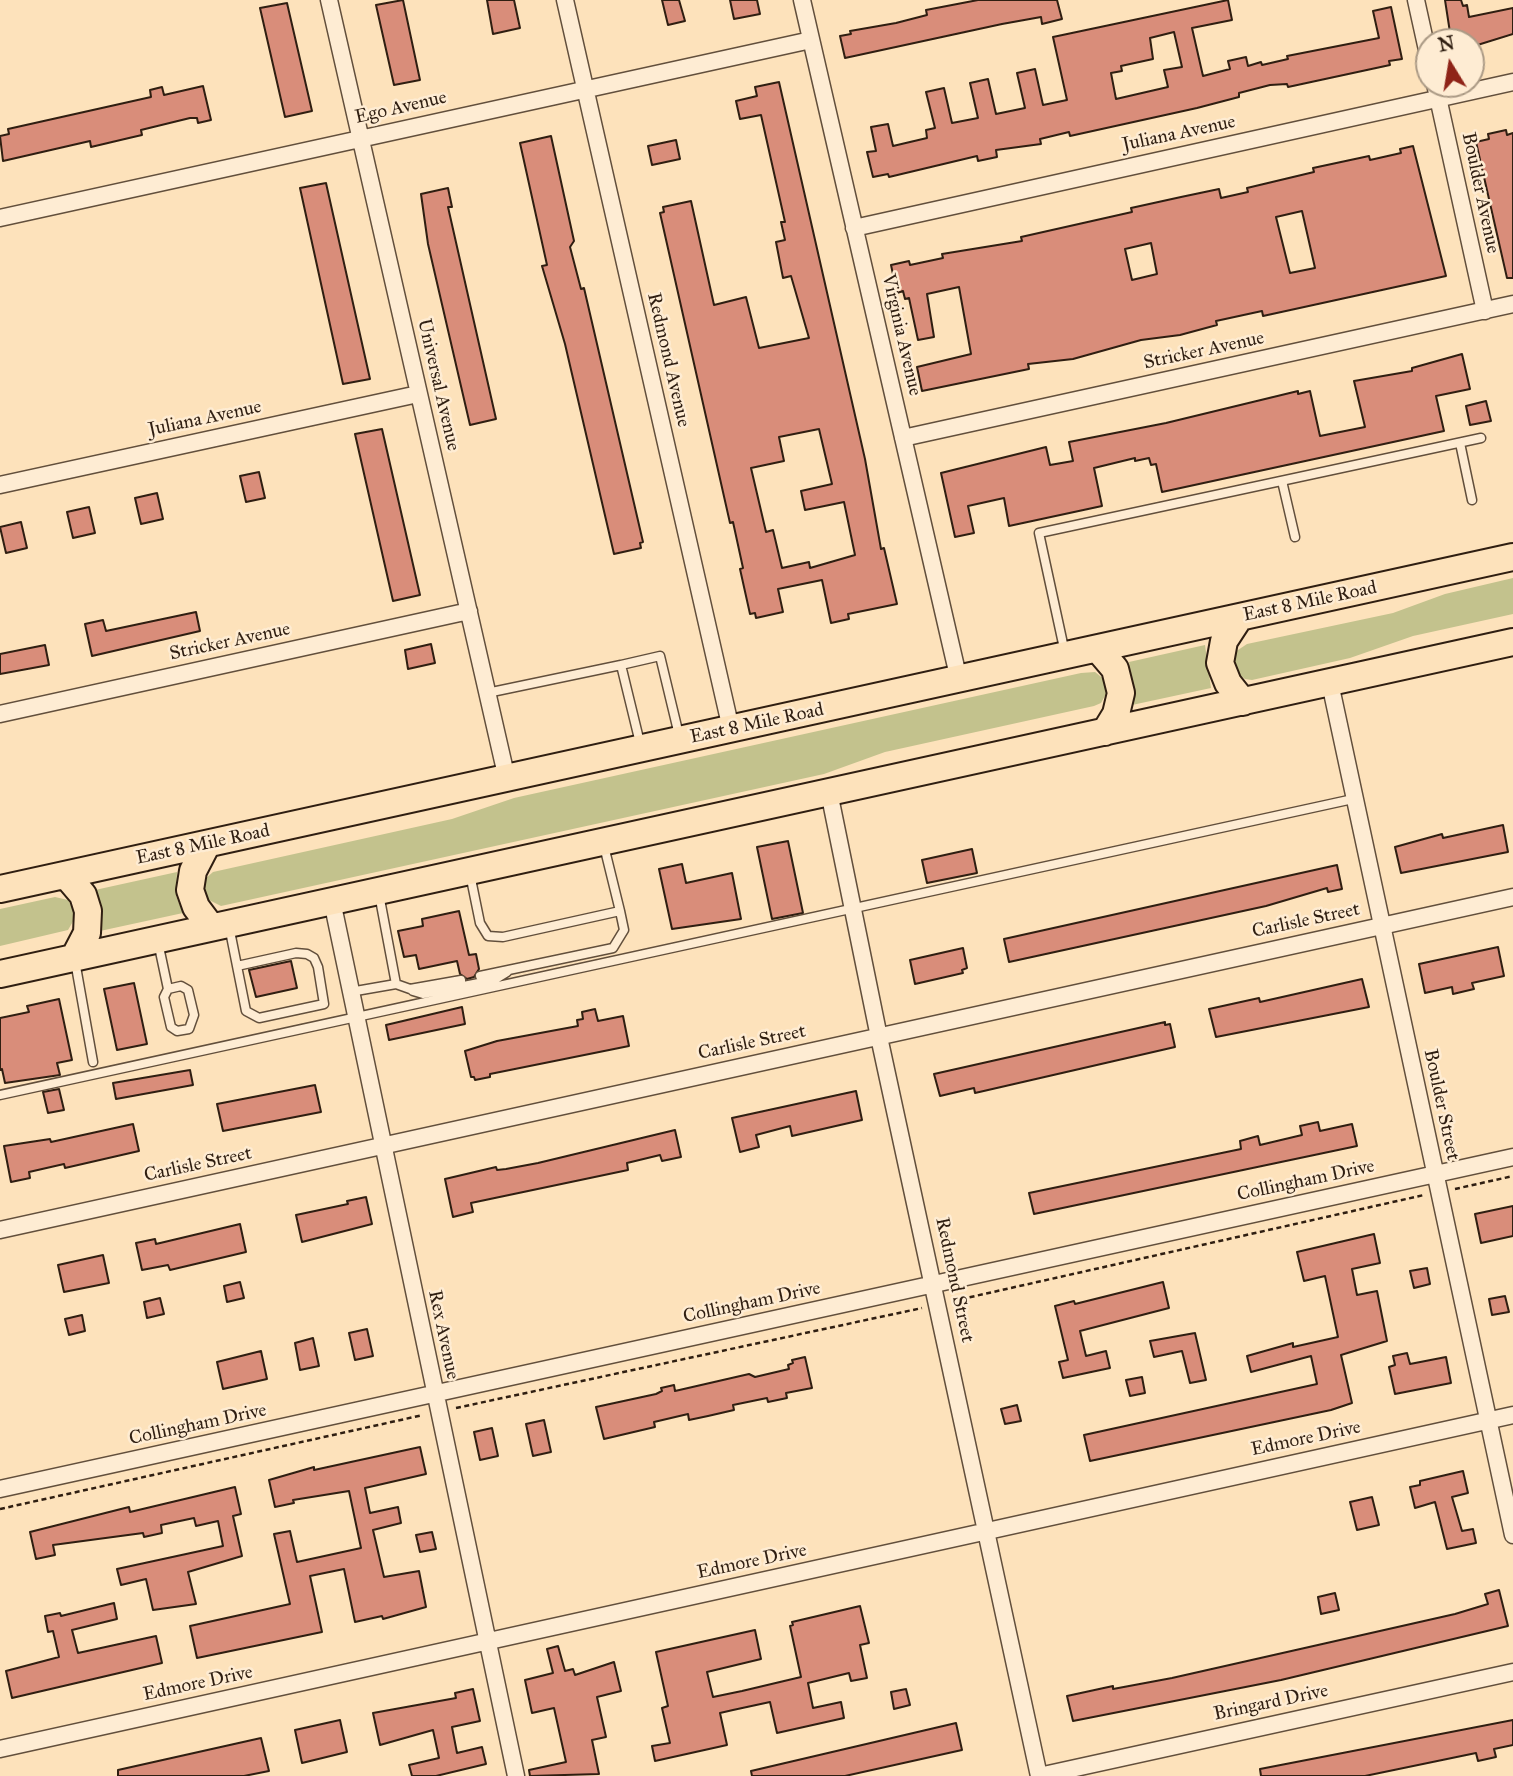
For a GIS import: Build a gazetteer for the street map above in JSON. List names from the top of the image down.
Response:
{
  "streets": {
    "highway": ["East 8 Mile Road"],
    "street": [
      "Ego Avenue",
      "Juliana Avenue",
      "Boulder Avenue",
      "Virginia Avenue",
      "Stricker Avenue",
      "Redmond Avenue",
      "Universal Avenue",
      "Carlisle Street",
      "Boulder Street",
      "Collingham Drive",
      "Redmond Street",
      "Rex Avenue",
      "Edmore Drive",
      "Bringard Drive"
    ]
  },
  "crossings": [
    ["Ego Avenue", "Virginia Avenue"],
    ["Ego Avenue", "Redmond Avenue"],
    ["Ego Avenue", "Universal Avenue"],
    ["Juliana Avenue", "Virginia Avenue"],
    ["Juliana Avenue", "Universal Avenue"],
    ["Boulder Avenue", "Stricker Avenue"],
    ["Virginia Avenue", "Stricker Avenue"],
    ["Virginia Avenue", "East 8 Mile Road"],
    ["Stricker Avenue", "Universal Avenue"],
    ["Redmond Avenue", "East 8 Mile Road"],
    ["Universal Avenue", "East 8 Mile Road"],
    ["Carlisle Street", "Boulder Street"],
    ["Carlisle Street", "Redmond Street"],
    ["Carlisle Street", "Rex Avenue"],
    ["Boulder Street", "Collingham Drive"],
    ["Boulder Street", "Edmore Drive"],
    ["Collingham Drive", "Redmond Street"],
    ["Collingham Drive", "Rex Avenue"],
    ["Redmond Street", "Edmore Drive"],
    ["Redmond Street", "Bringard Drive"],
    ["Rex Avenue", "Edmore Drive"]
  ],
  "north": "top"
}
